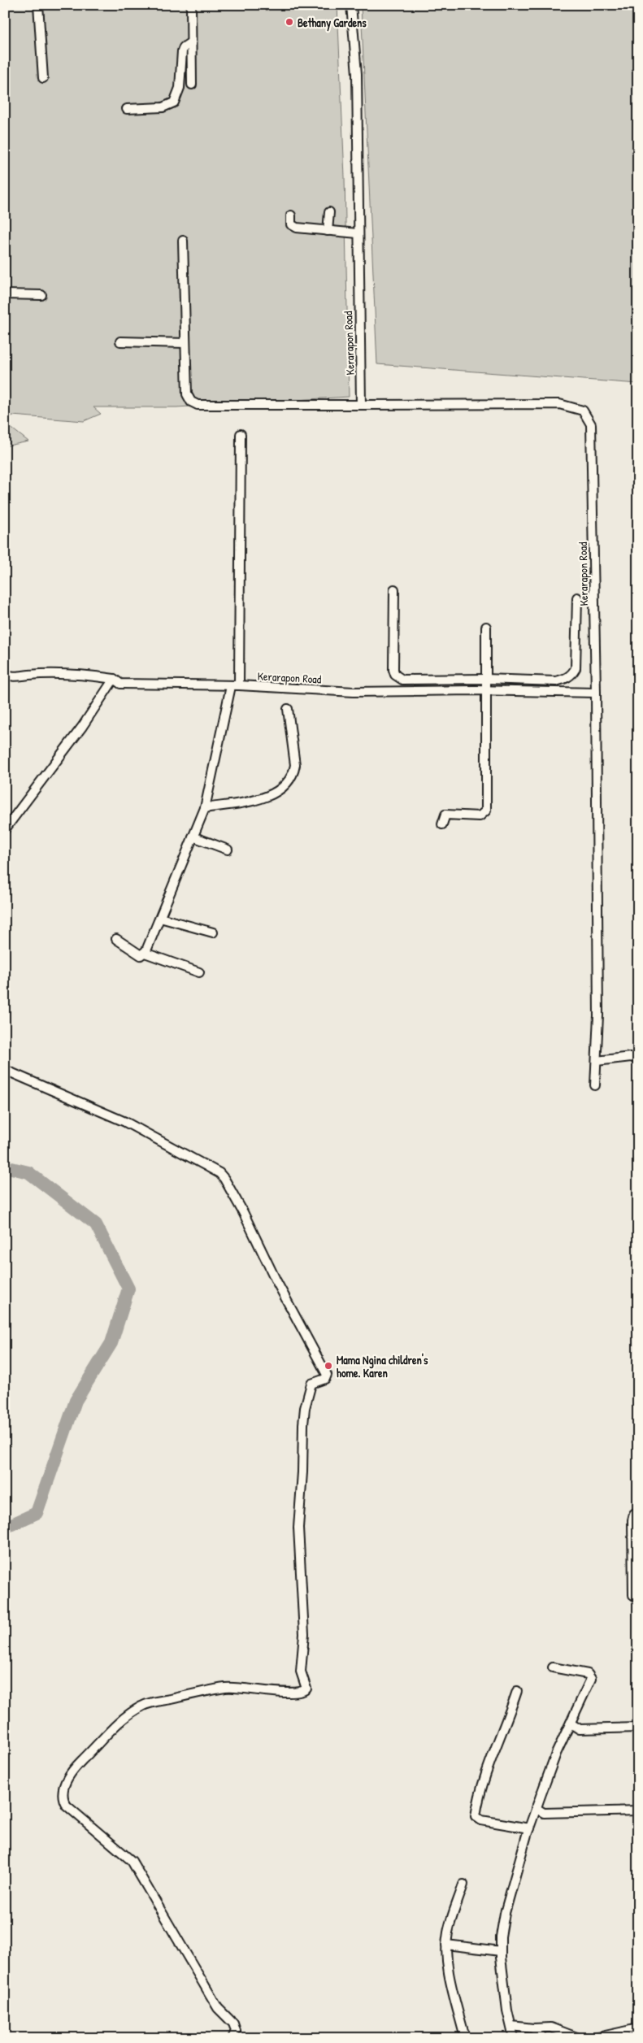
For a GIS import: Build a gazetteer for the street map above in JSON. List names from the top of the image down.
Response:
{
  "streets": {
    "street": ["Kerarapon Road"]
  },
  "places": ["Bethany Gardens", "Mama Ngina children's home. Karen"]
}
